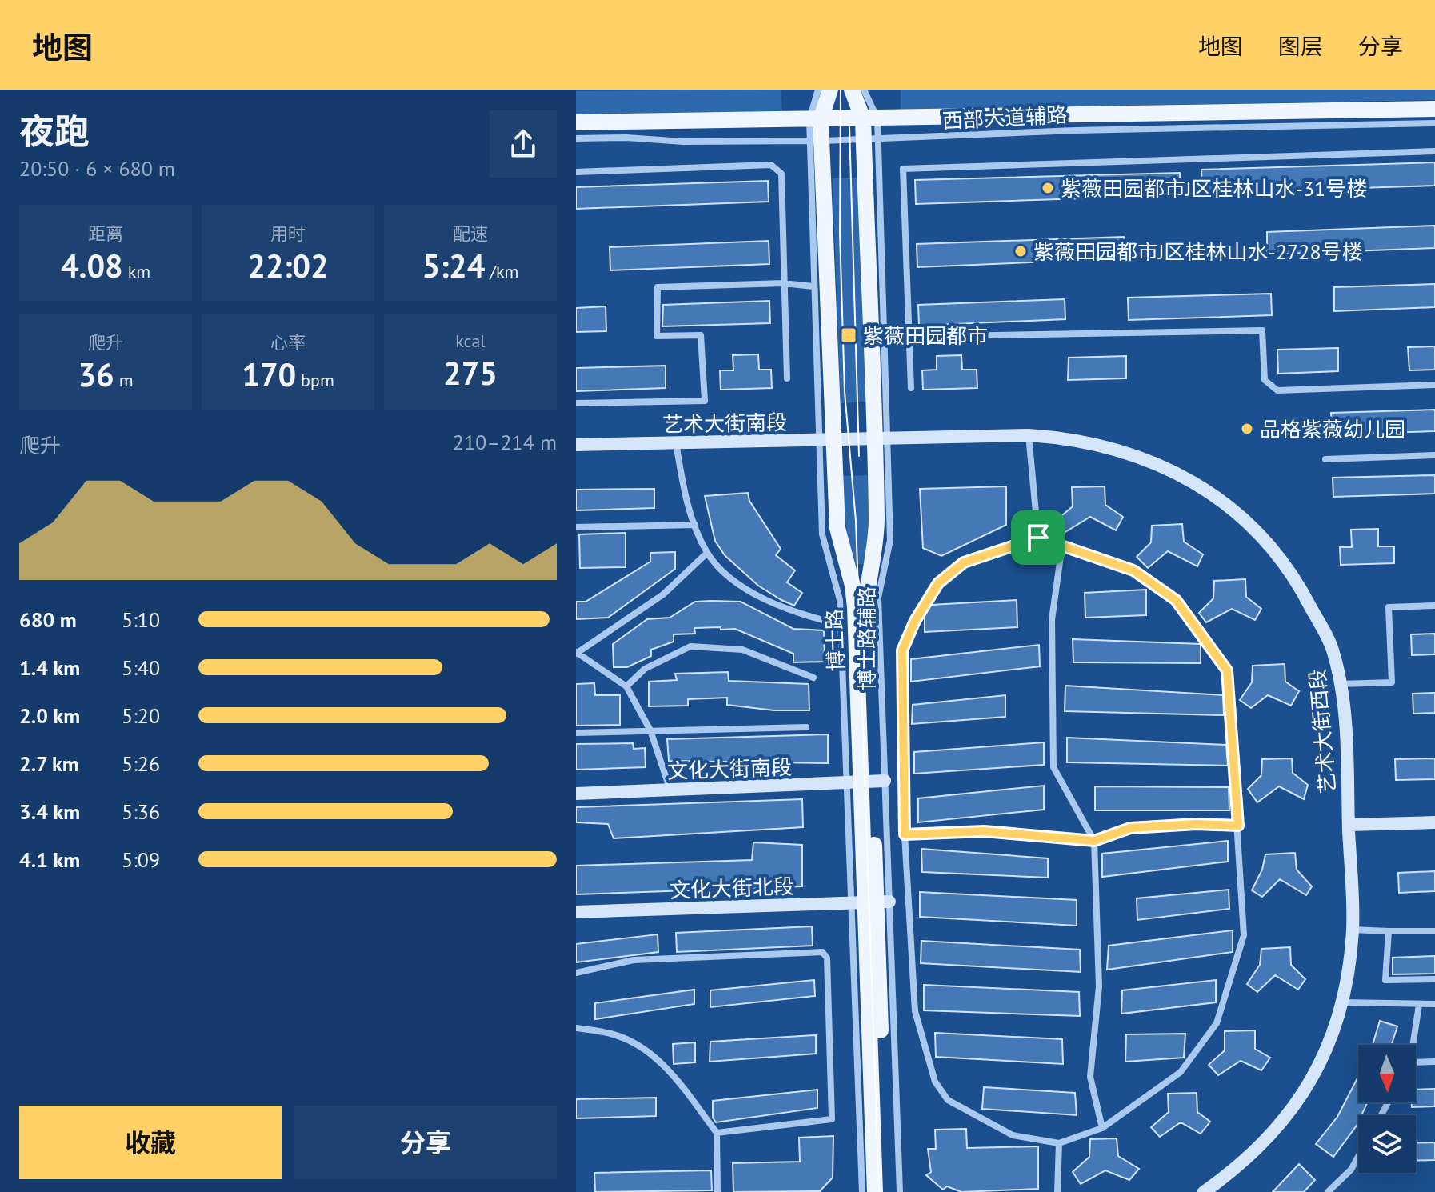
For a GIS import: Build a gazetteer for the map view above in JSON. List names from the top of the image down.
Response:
{
  "streets": {
    "main road": ["博士路"],
    "street": [
      "西部大道辅路",
      "艺术大街南段",
      "博士路辅路",
      "艺术大街西段",
      "文化大街南段",
      "文化大街北段"
    ]
  },
  "crossings": [
    ["西部大道辅路", "博士路辅路"],
    ["西部大道辅路", "博士路"],
    ["艺术大街南段", "博士路辅路"],
    ["艺术大街南段", "博士路"],
    ["艺术大街南段", "艺术大街西段"],
    ["博士路辅路", "博士路"],
    ["博士路辅路", "文化大街南段"],
    ["博士路辅路", "文化大街北段"],
    ["博士路", "艺术大街西段"],
    ["博士路", "文化大街南段"],
    ["博士路", "文化大街北段"]
  ],
  "places": {
    "other": ["紫薇田园都市J区桂林山水-31号楼", "紫薇田园都市J区桂林山水-2728号楼", "品格紫薇幼儿园"],
    "transit": ["紫薇田园都市"]
  },
  "north": "bottom",
  "page": {
    "header": "地图",
    "nav": ["地图", "图层", "分享"],
    "heading": ["夜跑", "20:50 · 6 × 680 m"],
    "stats": [
      ["距离", "4.08 km"],
      ["用时", "22:02"],
      ["配速", "5:24 /km"],
      ["爬升", "36 m"],
      ["心率", "170 bpm"],
      ["kcal", "275"]
    ],
    "chart": ["爬升", "210–214 m"],
    "list": [
      {
        "name": "680 m",
        "note": "5:10"
      },
      {
        "name": "1.4 km",
        "note": "5:40"
      },
      {
        "name": "2.0 km",
        "note": "5:20"
      },
      {
        "name": "2.7 km",
        "note": "5:26"
      },
      {
        "name": "3.4 km",
        "note": "5:36"
      },
      {
        "name": "4.1 km",
        "note": "5:09"
      }
    ],
    "buttons": ["收藏", "分享"]
  }
}
